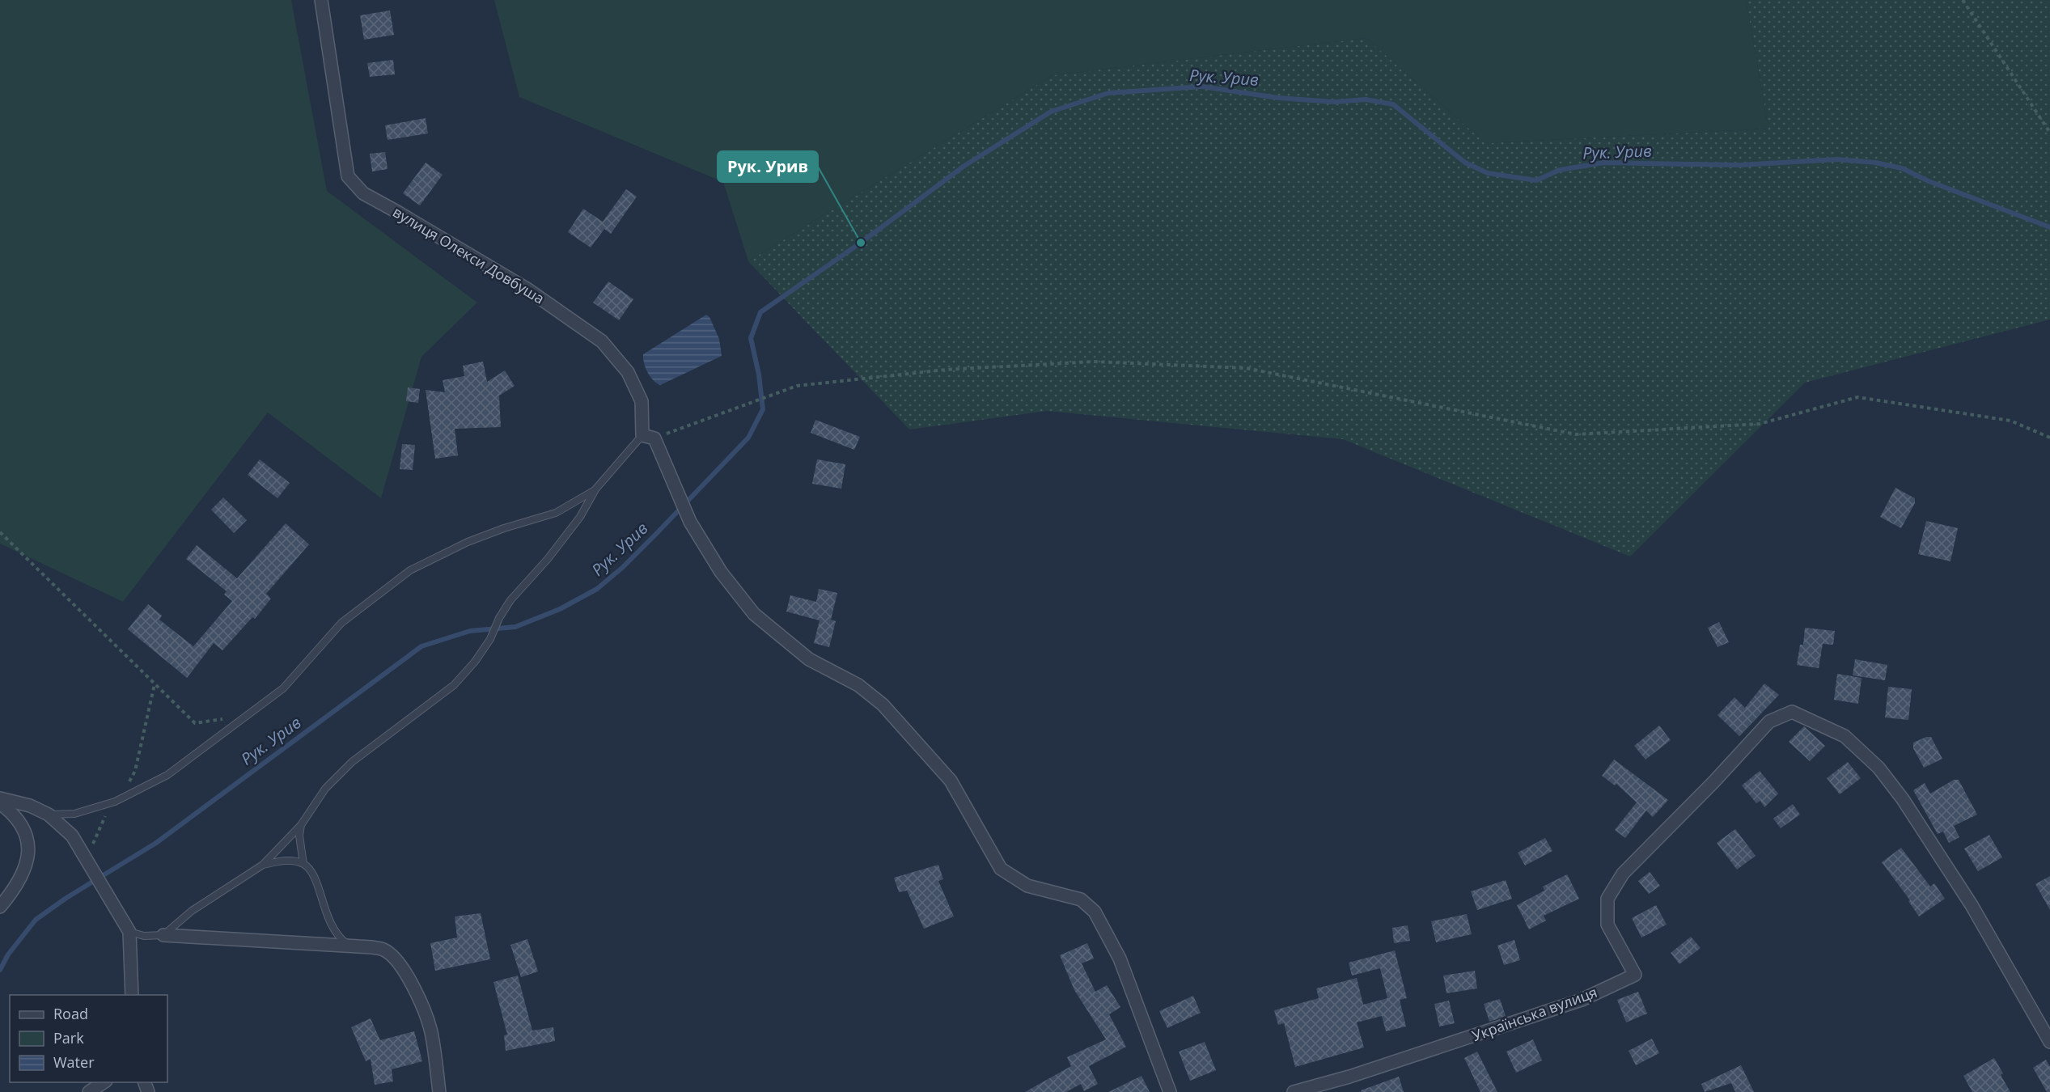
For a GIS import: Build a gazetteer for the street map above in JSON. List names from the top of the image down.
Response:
{
  "streets": {
    "street": ["вулиця Олекси Довбуша", "Українська вулиця"]
  },
  "water": ["Рук. Урив"],
  "places": ["Рук. Урив"],
  "legend": ["Road", "Park", "Water"]
}
